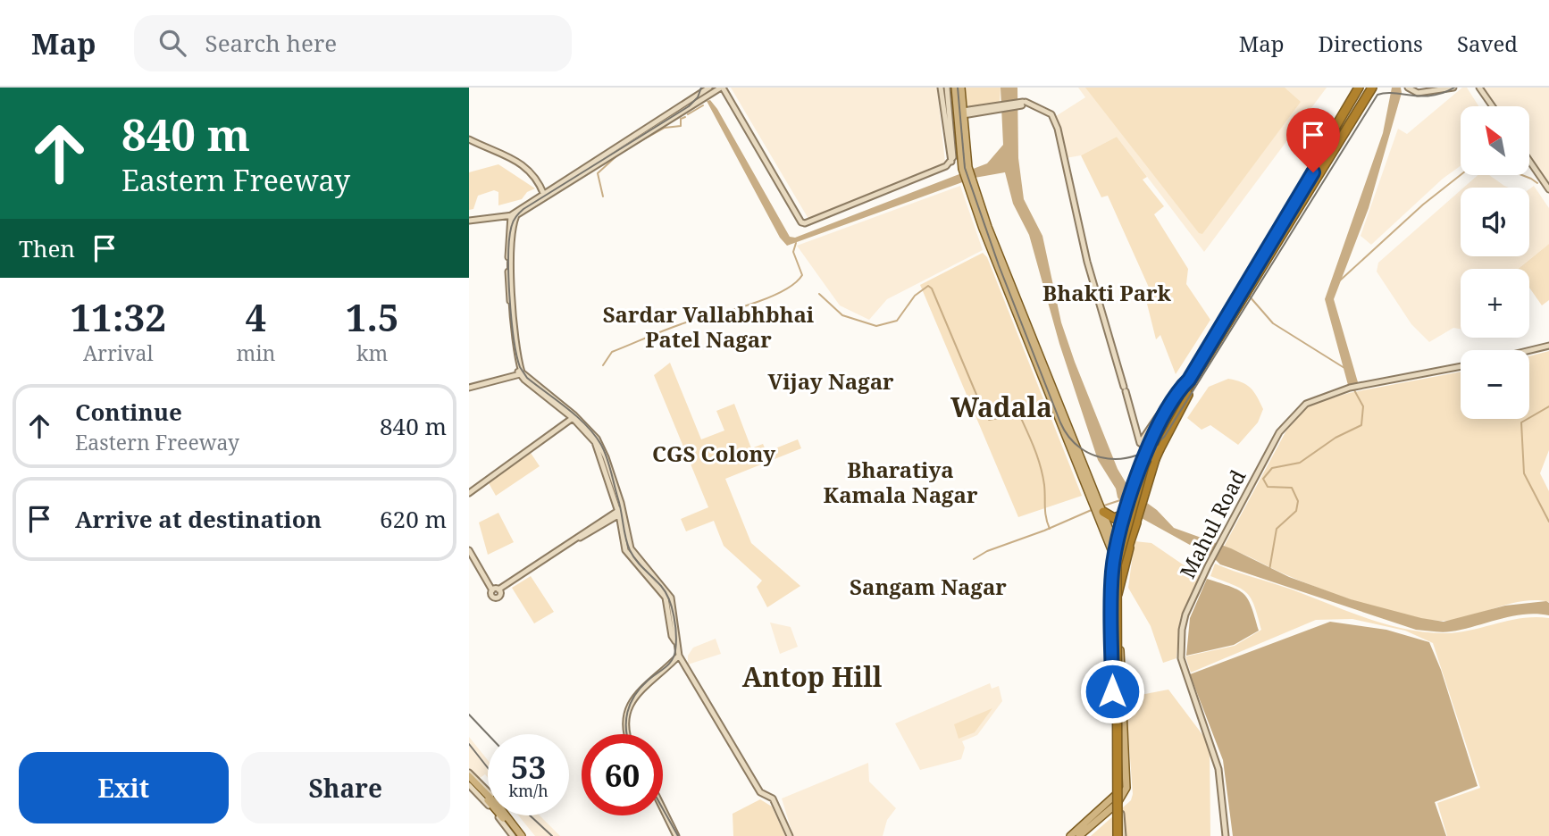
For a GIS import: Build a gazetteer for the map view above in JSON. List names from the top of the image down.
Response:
{
  "streets": {
    "street": ["Mahul Road"]
  },
  "districts": [
    "Bhakti Park",
    "Sardar Vallabhbhai Patel Nagar",
    "Vijay Nagar",
    "Wadala",
    "CGS Colony",
    "Bharatiya Kamala Nagar",
    "Sangam Nagar",
    "Antop Hill"
  ],
  "north": "top left",
  "page": {
    "header": "Map",
    "search": "Search here",
    "nav": ["Map", "Directions", "Saved"],
    "turn": ["840 m", "Eastern Freeway"],
    "map_buttons": ["+", "−"],
    "then": "Then",
    "eta": [
      "11:32",
      "Arrival",
      "4",
      "min",
      "1.5",
      "km"
    ],
    "list": [
      {
        "name": "Continue",
        "note": "Eastern Freeway",
        "value": "840 m"
      },
      {
        "name": "Arrive at destination",
        "value": "620 m"
      }
    ],
    "speed": "53 km/h",
    "limit": "60",
    "buttons": ["Exit", "Share"]
  }
}
